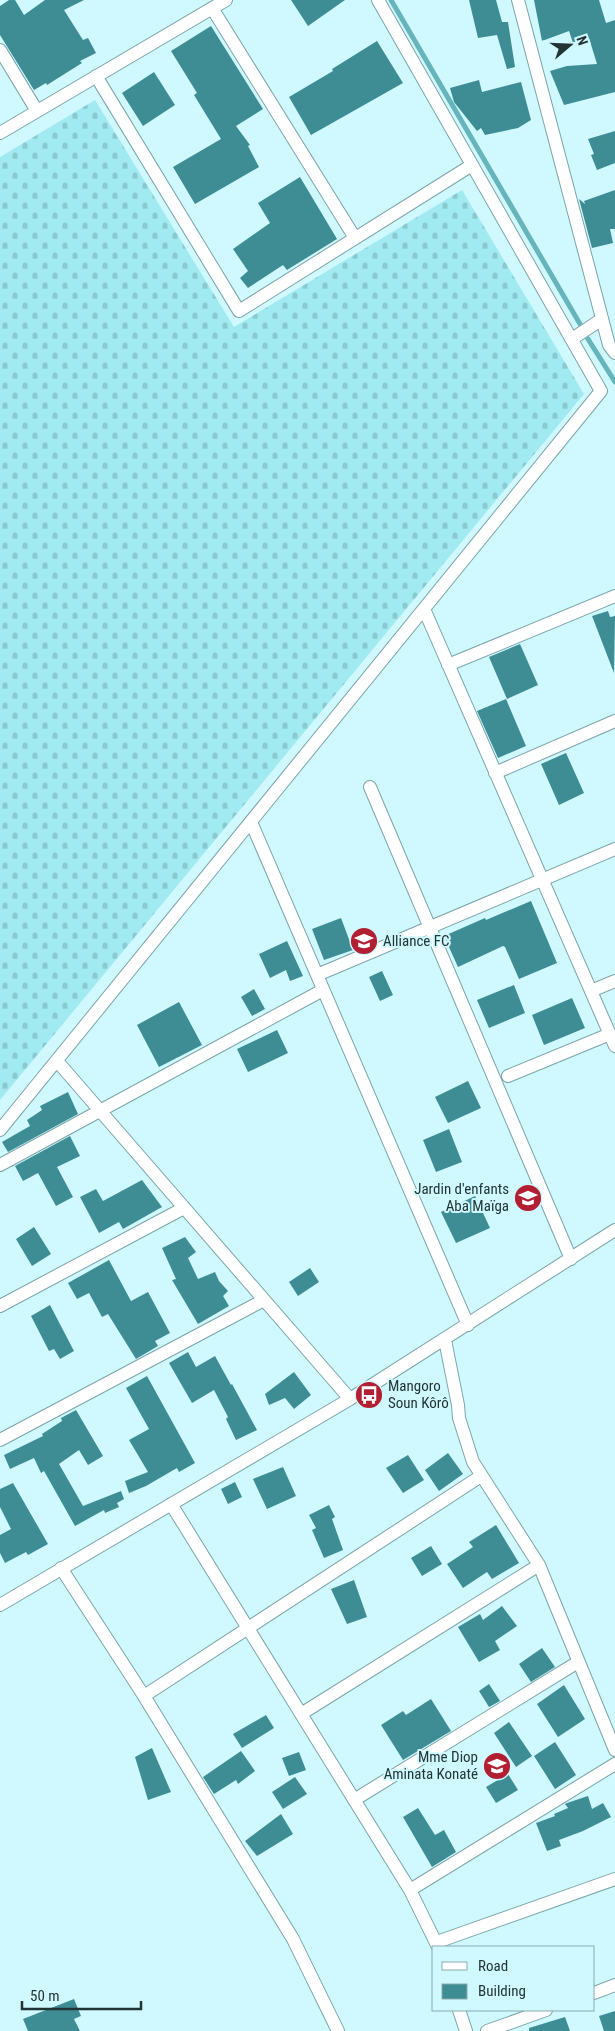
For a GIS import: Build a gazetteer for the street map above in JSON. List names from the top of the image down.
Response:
{
  "places": {
    "school or university": ["Alliance FC", "Jardin d'enfants Aba Maïga", "Mme Diop Aminata Konaté"],
    "bus stop": ["Mangoro Soun Kôrô"]
  },
  "legend": ["Road", "Building"],
  "scale_bar": "50 m",
  "north": "right"
}
